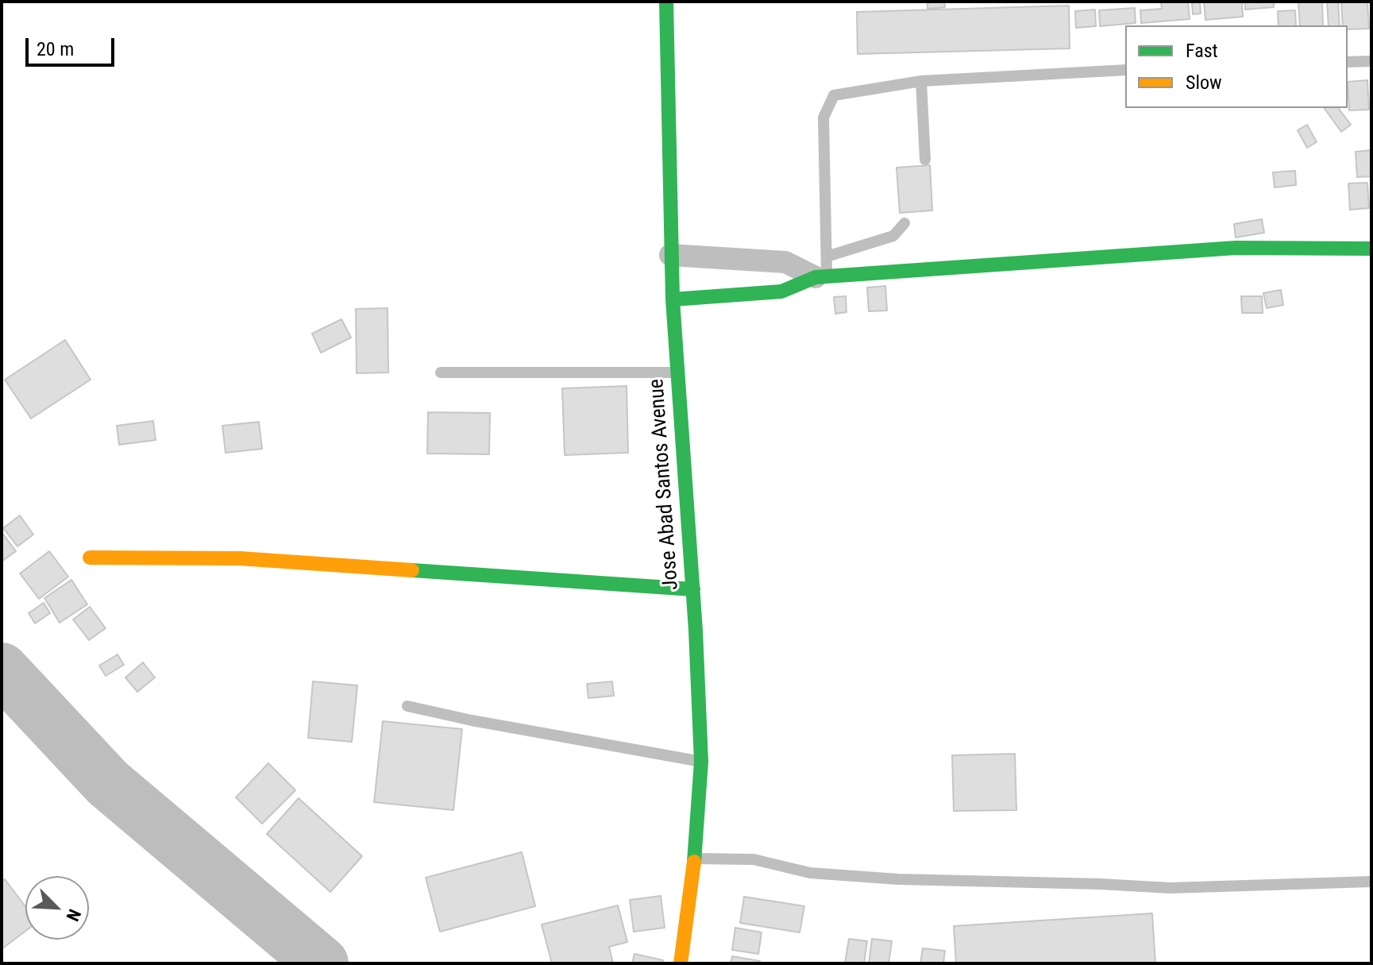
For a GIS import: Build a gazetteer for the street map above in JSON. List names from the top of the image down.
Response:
{
  "streets": {
    "main road": ["Jose Abad Santos Avenue"]
  },
  "legend": ["Fast", "Slow"],
  "scale_bar": "20 m",
  "north": "bottom right"
}
